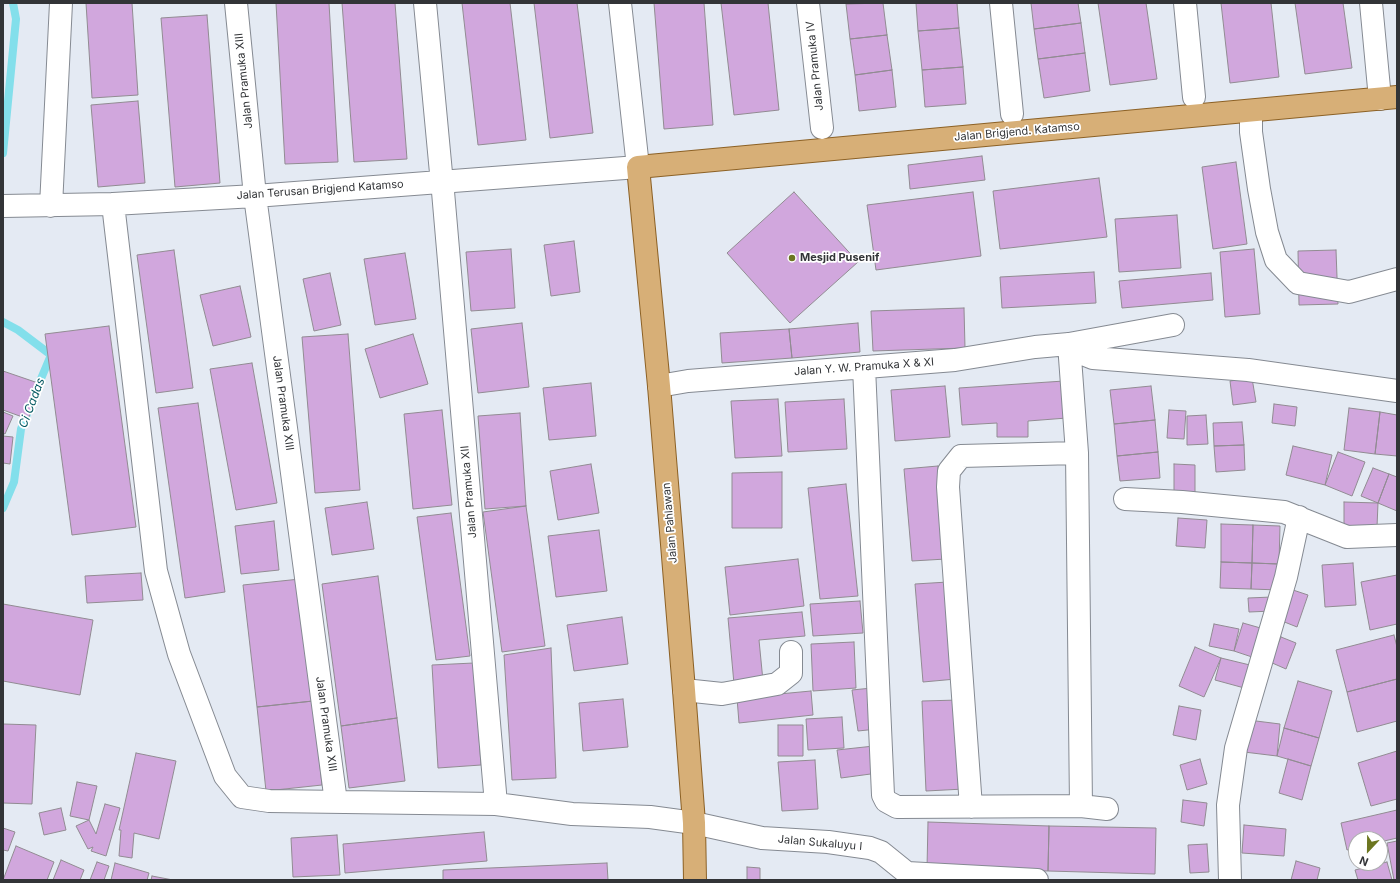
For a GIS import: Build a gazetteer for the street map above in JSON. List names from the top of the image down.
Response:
{
  "streets": {
    "main road": ["Jalan Brigjend. Katamso", "Jalan Pahlawan"],
    "street": [
      "Jalan Pramuka IV",
      "Jalan Pramuka XIII",
      "Jalan Terusan Brigjend Katamso",
      "Jalan Y. W. Pramuka X & XI",
      "Jalan Pramuka XII",
      "Jalan Sukaluyu I"
    ]
  },
  "crossings": [
    ["Jalan Pramuka XIII", "Jalan Terusan Brigjend Katamso"],
    ["Jalan Pramuka XIII", "Jalan Sukaluyu I"],
    ["Jalan Brigjend. Katamso", "Jalan Terusan Brigjend Katamso"],
    ["Jalan Brigjend. Katamso", "Jalan Pahlawan"],
    ["Jalan Terusan Brigjend Katamso", "Jalan Pramuka XII"],
    ["Jalan Terusan Brigjend Katamso", "Jalan Pahlawan"],
    ["Jalan Terusan Brigjend Katamso", "Jalan Sukaluyu I"],
    ["Jalan Y. W. Pramuka X & XI", "Jalan Pahlawan"],
    ["Jalan Pramuka XII", "Jalan Sukaluyu I"],
    ["Jalan Pahlawan", "Jalan Sukaluyu I"]
  ],
  "water": ["Ci Cadas"],
  "places": ["Mesjid Pusenif"],
  "north": "bottom"
}
